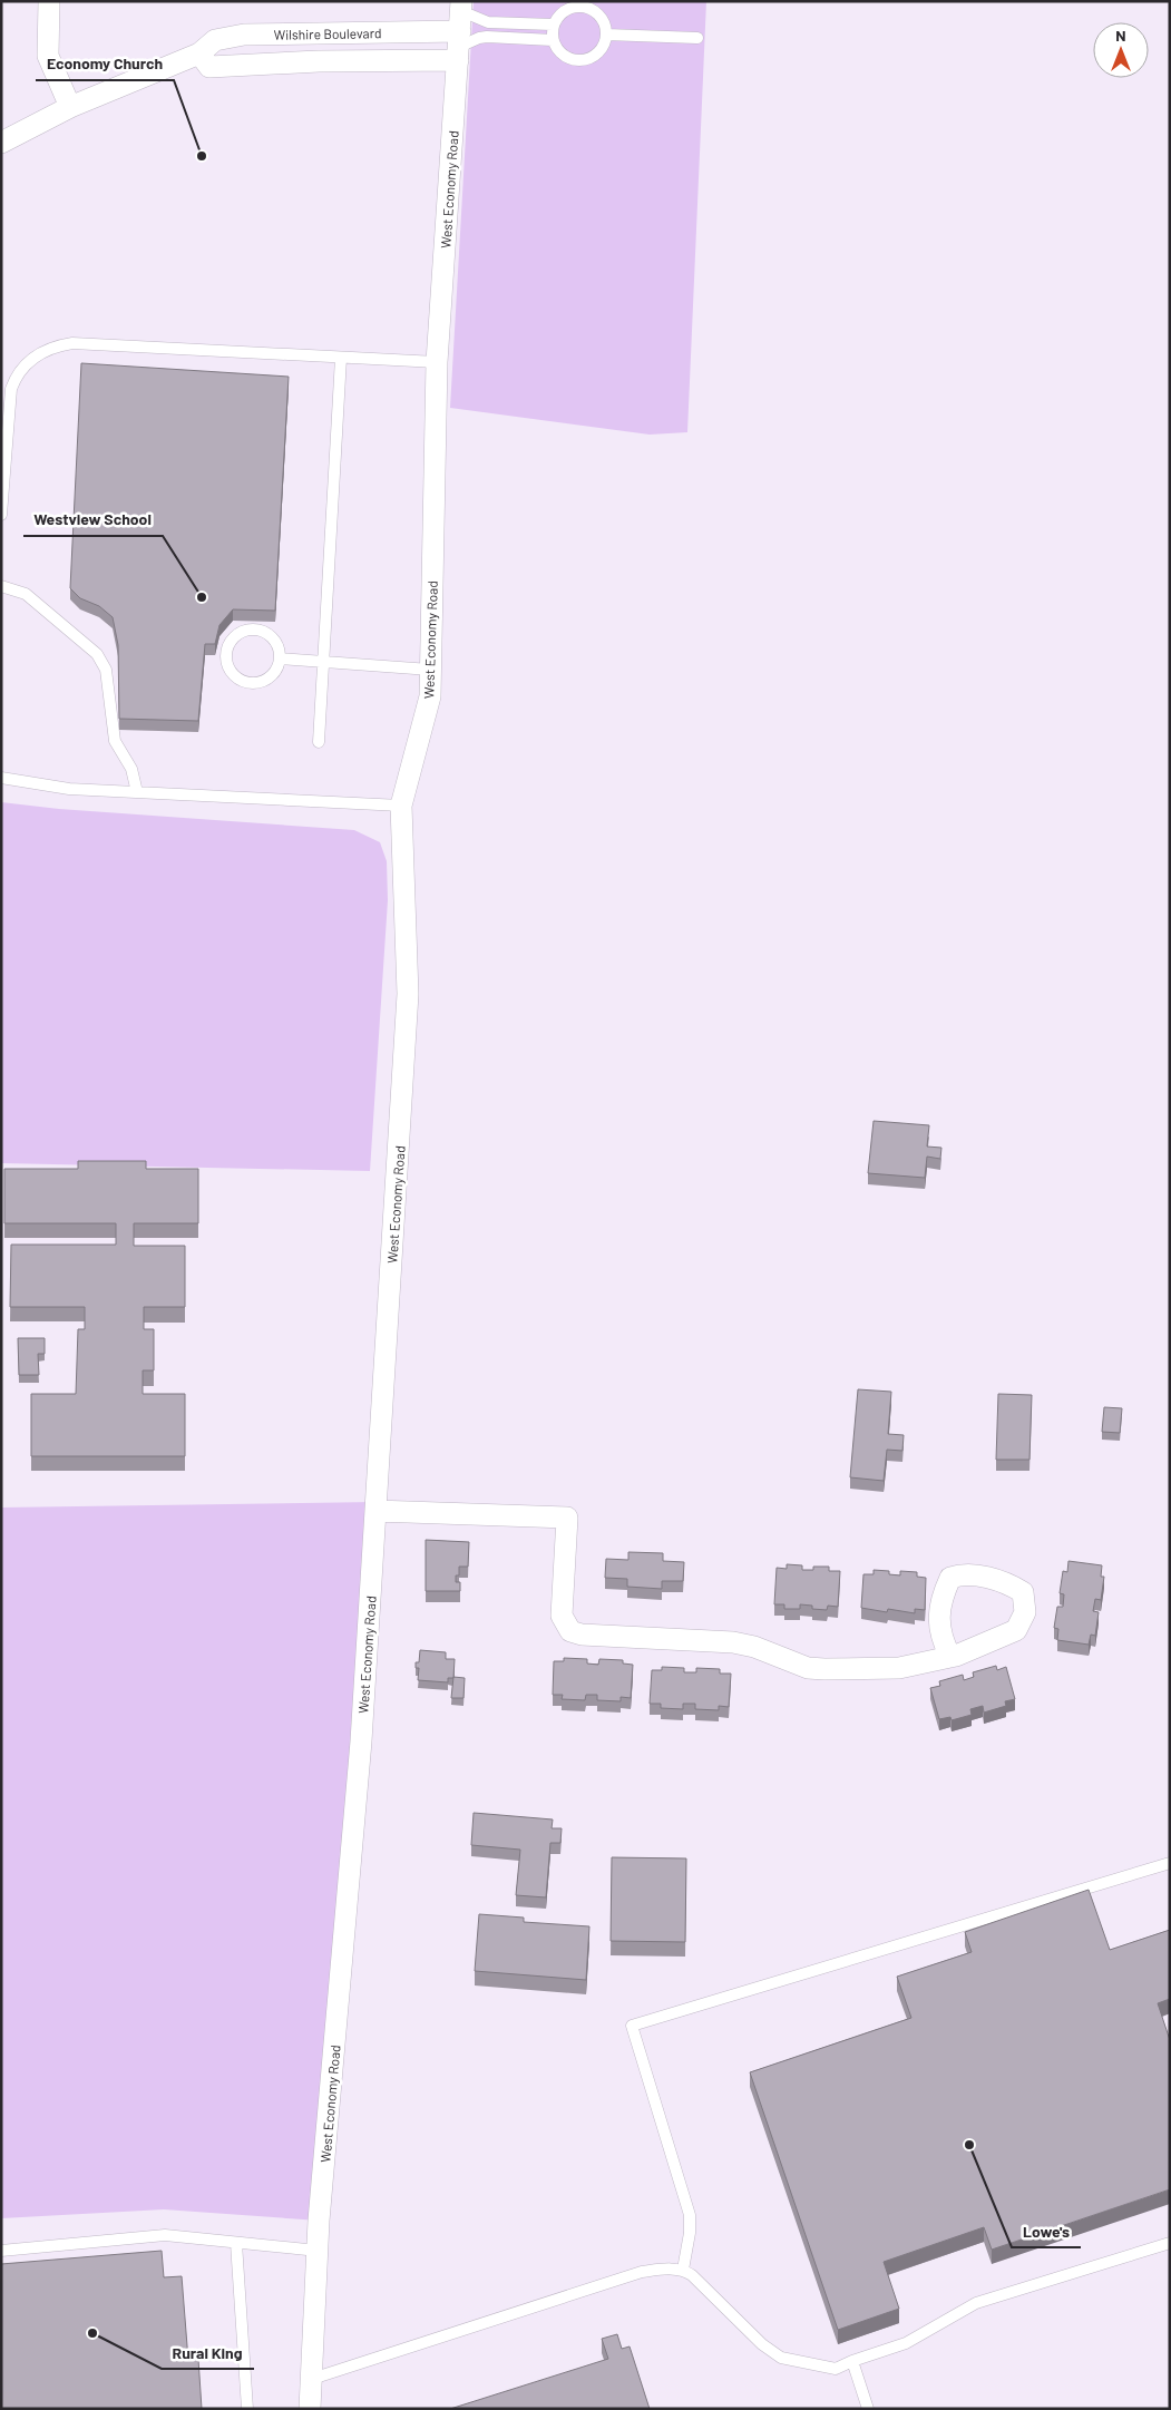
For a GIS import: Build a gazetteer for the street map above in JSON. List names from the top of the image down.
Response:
{
  "streets": {
    "street": ["Wilshire Boulevard", "West Economy Road"]
  },
  "crossings": [
    ["Wilshire Boulevard", "West Economy Road"]
  ],
  "places": [
    "Economy Church",
    "Westview School",
    "Lowe's",
    "Rural King"
  ],
  "north": "top"
}
